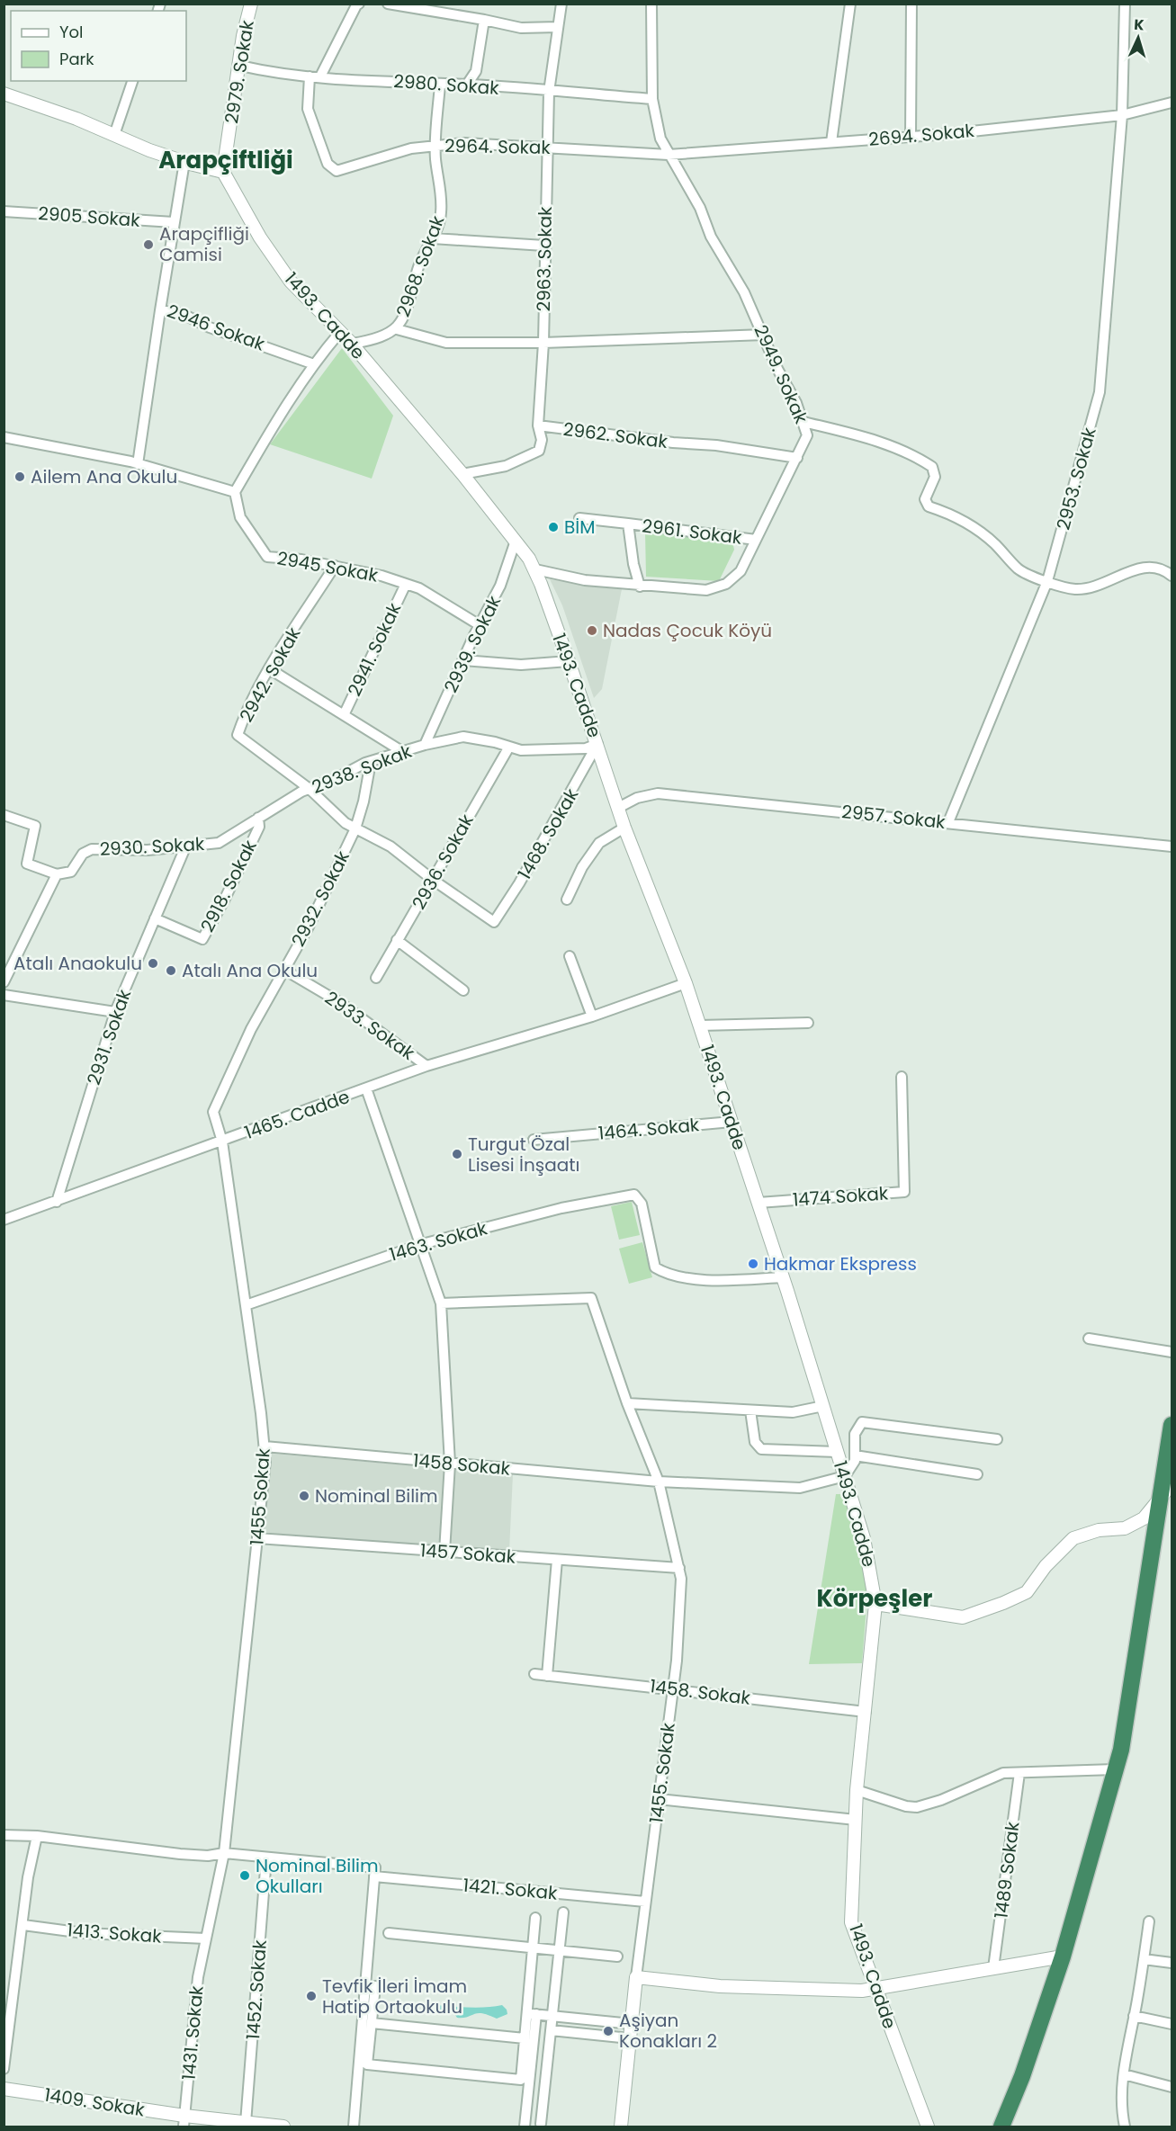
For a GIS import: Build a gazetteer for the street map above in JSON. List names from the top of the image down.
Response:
{
  "streets": {
    "street": [
      "2979. Sokak",
      "2980. Sokak",
      "2694. Sokak",
      "2964. Sokak",
      "2905 Sokak",
      "2963. Sokak",
      "2968. Sokak",
      "1493. Cadde",
      "2946 Sokak",
      "2949. Sokak",
      "2962. Sokak",
      "2953. Sokak",
      "2961. Sokak",
      "2945 Sokak",
      "2939. Sokak",
      "2941. Sokak",
      "2942. Sokak",
      "2938. Sokak",
      "2957. Sokak",
      "1468. Sokak",
      "2930. Sokak",
      "2936. Sokak",
      "2918. Sokak",
      "2932. Sokak",
      "2933. Sokak",
      "2931. Sokak",
      "1465. Cadde",
      "1464. Sokak",
      "1474 Sokak",
      "1463. Sokak",
      "1458 Sokak",
      "1455 Sokak",
      "1457 Sokak",
      "1458. Sokak",
      "1455. Sokak",
      "1489 Sokak",
      "1421. Sokak",
      "1413. Sokak",
      "1452. Sokak",
      "1431. Sokak",
      "1409. Sokak"
    ]
  },
  "crossings": [
    ["2979. Sokak", "2980. Sokak"],
    ["2979. Sokak", "1493. Cadde"],
    ["2980. Sokak", "2964. Sokak"],
    ["2980. Sokak", "2963. Sokak"],
    ["2980. Sokak", "2968. Sokak"],
    ["2980. Sokak", "2949. Sokak"],
    ["2694. Sokak", "2964. Sokak"],
    ["2694. Sokak", "2949. Sokak"],
    ["2694. Sokak", "2953. Sokak"],
    ["2964. Sokak", "2963. Sokak"],
    ["2964. Sokak", "2968. Sokak"],
    ["2964. Sokak", "2949. Sokak"],
    ["2905 Sokak", "2946 Sokak"],
    ["2963. Sokak", "2962. Sokak"],
    ["2968. Sokak", "1493. Cadde"],
    ["1493. Cadde", "2949. Sokak"],
    ["1493. Cadde", "2962. Sokak"],
    ["1493. Cadde", "2939. Sokak"],
    ["1493. Cadde", "2938. Sokak"],
    ["1493. Cadde", "2957. Sokak"],
    ["1493. Cadde", "1468. Sokak"],
    ["1493. Cadde", "1465. Cadde"],
    ["1493. Cadde", "1464. Sokak"],
    ["1493. Cadde", "1474 Sokak"],
    ["1493. Cadde", "1463. Sokak"],
    ["1493. Cadde", "1458 Sokak"],
    ["1493. Cadde", "1458. Sokak"],
    ["2949. Sokak", "2962. Sokak"],
    ["2949. Sokak", "2961. Sokak"],
    ["2953. Sokak", "2957. Sokak"],
    ["2945 Sokak", "2939. Sokak"],
    ["2945 Sokak", "2941. Sokak"],
    ["2945 Sokak", "2942. Sokak"],
    ["2939. Sokak", "2938. Sokak"],
    ["2942. Sokak", "2938. Sokak"],
    ["2938. Sokak", "1468. Sokak"],
    ["2938. Sokak", "2930. Sokak"],
    ["2938. Sokak", "2936. Sokak"],
    ["2938. Sokak", "2918. Sokak"],
    ["2938. Sokak", "2932. Sokak"],
    ["1468. Sokak", "2936. Sokak"],
    ["2930. Sokak", "2918. Sokak"],
    ["2930. Sokak", "2931. Sokak"],
    ["2918. Sokak", "2931. Sokak"],
    ["2932. Sokak", "2933. Sokak"],
    ["2932. Sokak", "1465. Cadde"],
    ["2932. Sokak", "1455 Sokak"],
    ["2933. Sokak", "1465. Cadde"],
    ["2931. Sokak", "1465. Cadde"],
    ["1465. Cadde", "1455 Sokak"],
    ["1463. Sokak", "1455 Sokak"],
    ["1458 Sokak", "1455 Sokak"],
    ["1458 Sokak", "1455. Sokak"],
    ["1455 Sokak", "1457 Sokak"],
    ["1455 Sokak", "1421. Sokak"],
    ["1455 Sokak", "1413. Sokak"],
    ["1455 Sokak", "1431. Sokak"],
    ["1457 Sokak", "1455. Sokak"],
    ["1458. Sokak", "1455. Sokak"],
    ["1455. Sokak", "1421. Sokak"],
    ["1421. Sokak", "1452. Sokak"],
    ["1413. Sokak", "1431. Sokak"],
    ["1452. Sokak", "1409. Sokak"],
    ["1431. Sokak", "1409. Sokak"]
  ],
  "districts": ["Arapçiftliği", "Körpeşler"],
  "places": [
    "Arapçifliği Camisi",
    "Ailem Ana Okulu",
    "BİM",
    "Nadas Çocuk Köyü",
    "Atalı Anaokulu",
    "Atalı Ana Okulu",
    "Turgut Özal Lisesi İnşaatı",
    "Hakmar Ekspress",
    "Nominal Bilim",
    "Nominal Bilim Okulları",
    "Tevfik İleri İmam Hatip Ortaokulu",
    "Aşiyan Konakları 2"
  ],
  "legend": ["Yol", "Park"],
  "north": "top"
}
